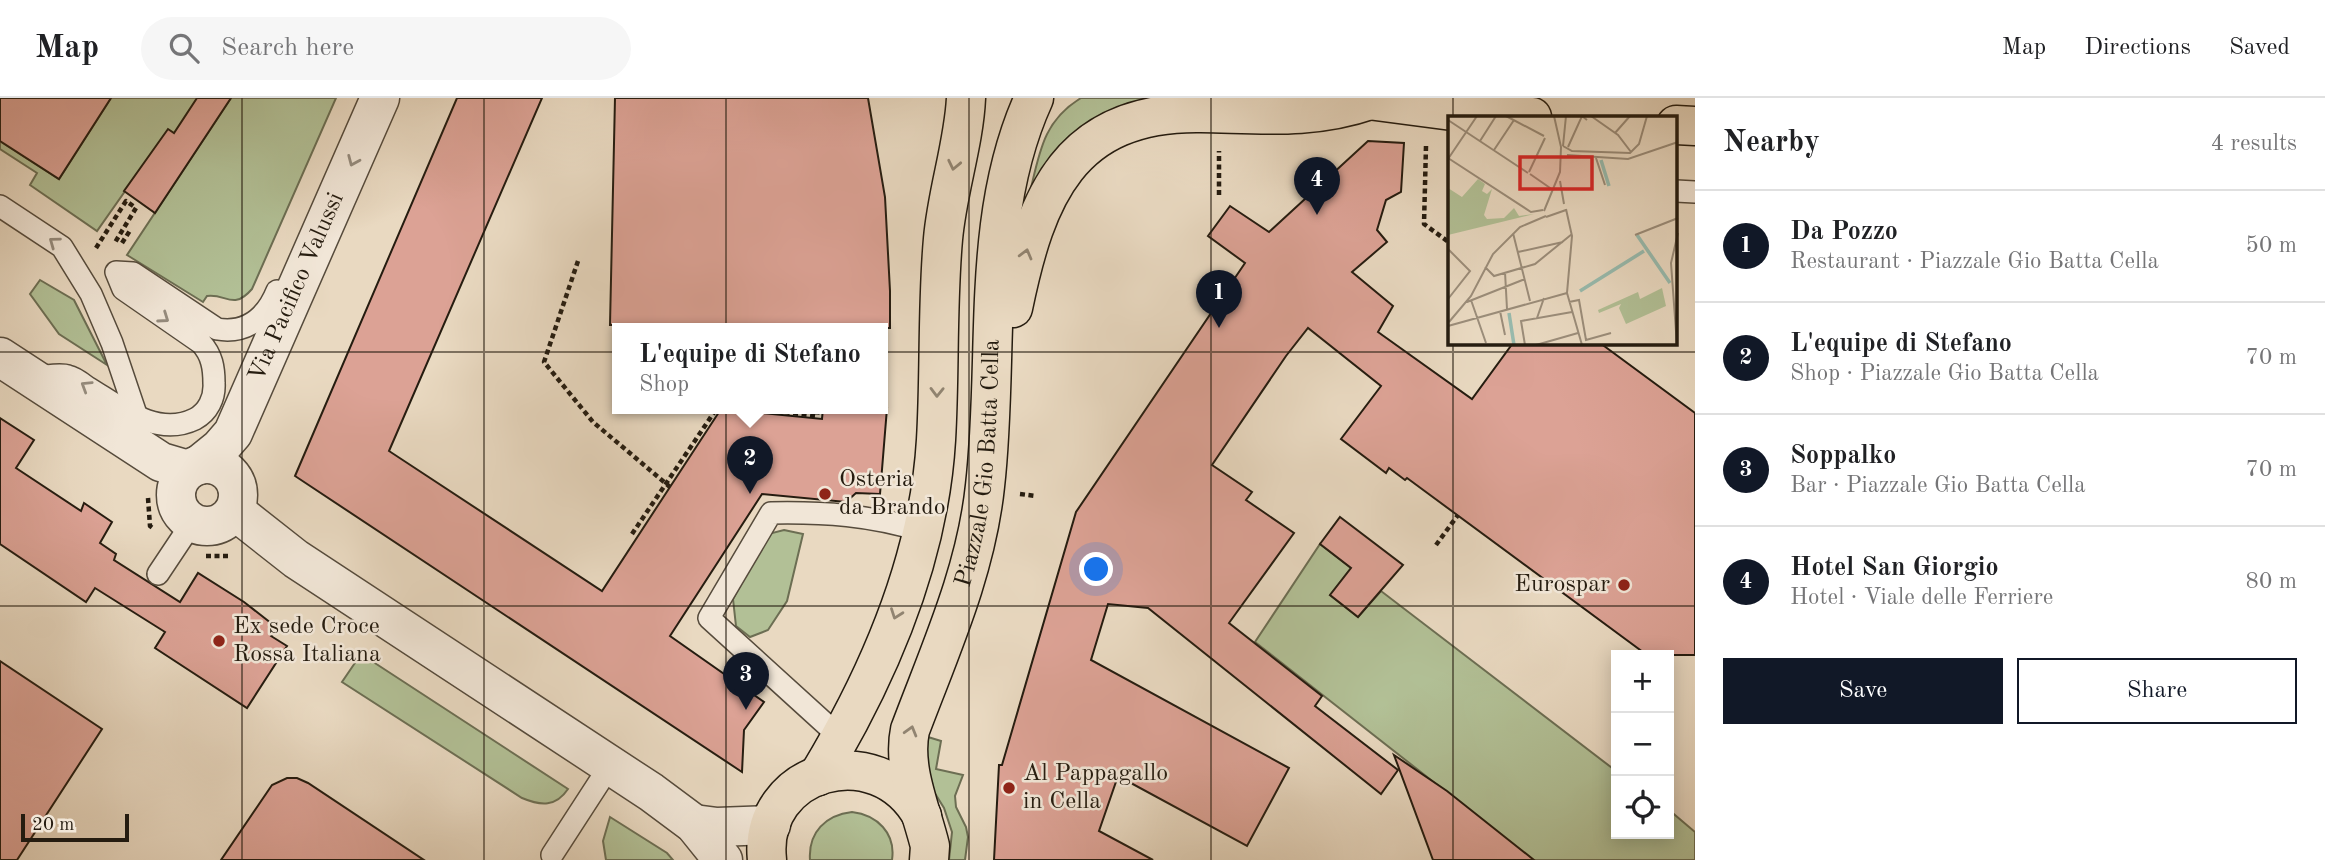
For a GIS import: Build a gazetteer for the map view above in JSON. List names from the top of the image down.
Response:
{
  "streets": {
    "main road": ["Piazzale Gio Batta Cella"],
    "street": ["Via Pacifico Valussi"]
  },
  "one_way": ["Via Pacifico Valussi"],
  "places": [
    "Osteria da Brando",
    "Eurospar",
    "Ex sede Croce Rossa Italiana",
    "Al Pappagallo in Cella"
  ],
  "scale_bar": "20 m",
  "page": {
    "header": "Map",
    "search": "Search here",
    "nav": ["Map", "Directions", "Saved"],
    "heading": ["Nearby", "4 results"],
    "pins": [
      "4",
      "1",
      "2",
      "3"
    ],
    "list": [
      {
        "mark": "1",
        "name": "Da Pozzo",
        "note": "Restaurant · Piazzale Gio Batta Cella",
        "value": "50 m"
      },
      {
        "mark": "2",
        "name": "L'equipe di Stefano",
        "note": "Shop · Piazzale Gio Batta Cella",
        "value": "70 m"
      },
      {
        "mark": "3",
        "name": "Soppalko",
        "note": "Bar · Piazzale Gio Batta Cella",
        "value": "70 m"
      },
      {
        "mark": "4",
        "name": "Hotel San Giorgio",
        "note": "Hotel · Viale delle Ferriere",
        "value": "80 m"
      }
    ],
    "popup": ["L'equipe di Stefano", "Shop"],
    "buttons": ["Save", "Share"],
    "map_buttons": ["+", "−"],
    "scale": "20 m"
  }
}
